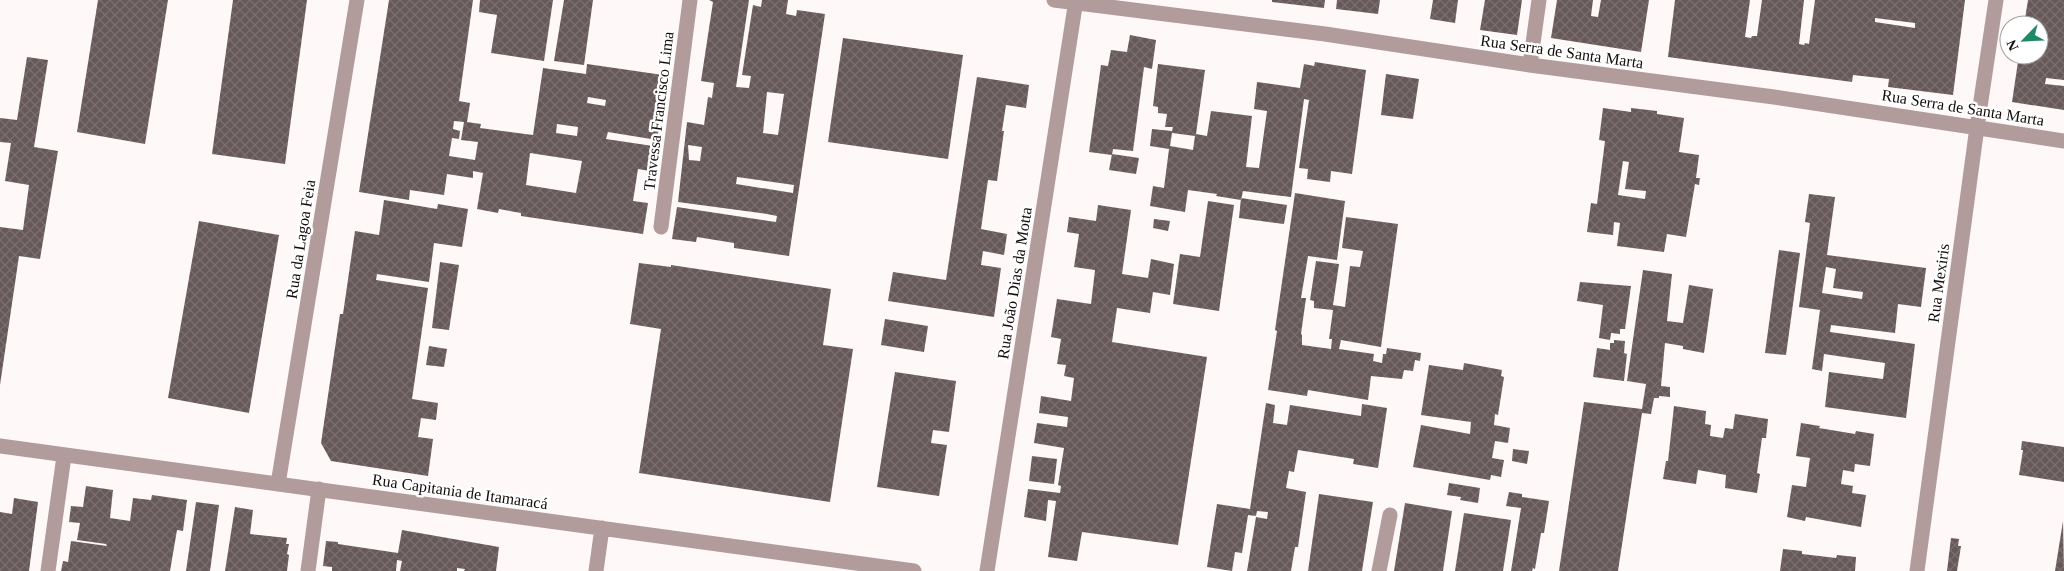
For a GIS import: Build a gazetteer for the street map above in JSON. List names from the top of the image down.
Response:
{
  "streets": {
    "street": [
      "Rua Serra de Santa Marta",
      "Travessa Francisco Lima",
      "Rua da Lagoa Feia",
      "Rua João Dias da Motta",
      "Rua Mexiris",
      "Rua Capitania de Itamaracá"
    ]
  },
  "crossings": [
    ["Rua Serra de Santa Marta", "Rua João Dias da Motta"],
    ["Rua Serra de Santa Marta", "Rua Mexiris"],
    ["Rua da Lagoa Feia", "Rua Capitania de Itamaracá"]
  ],
  "north": "bottom left"
}
